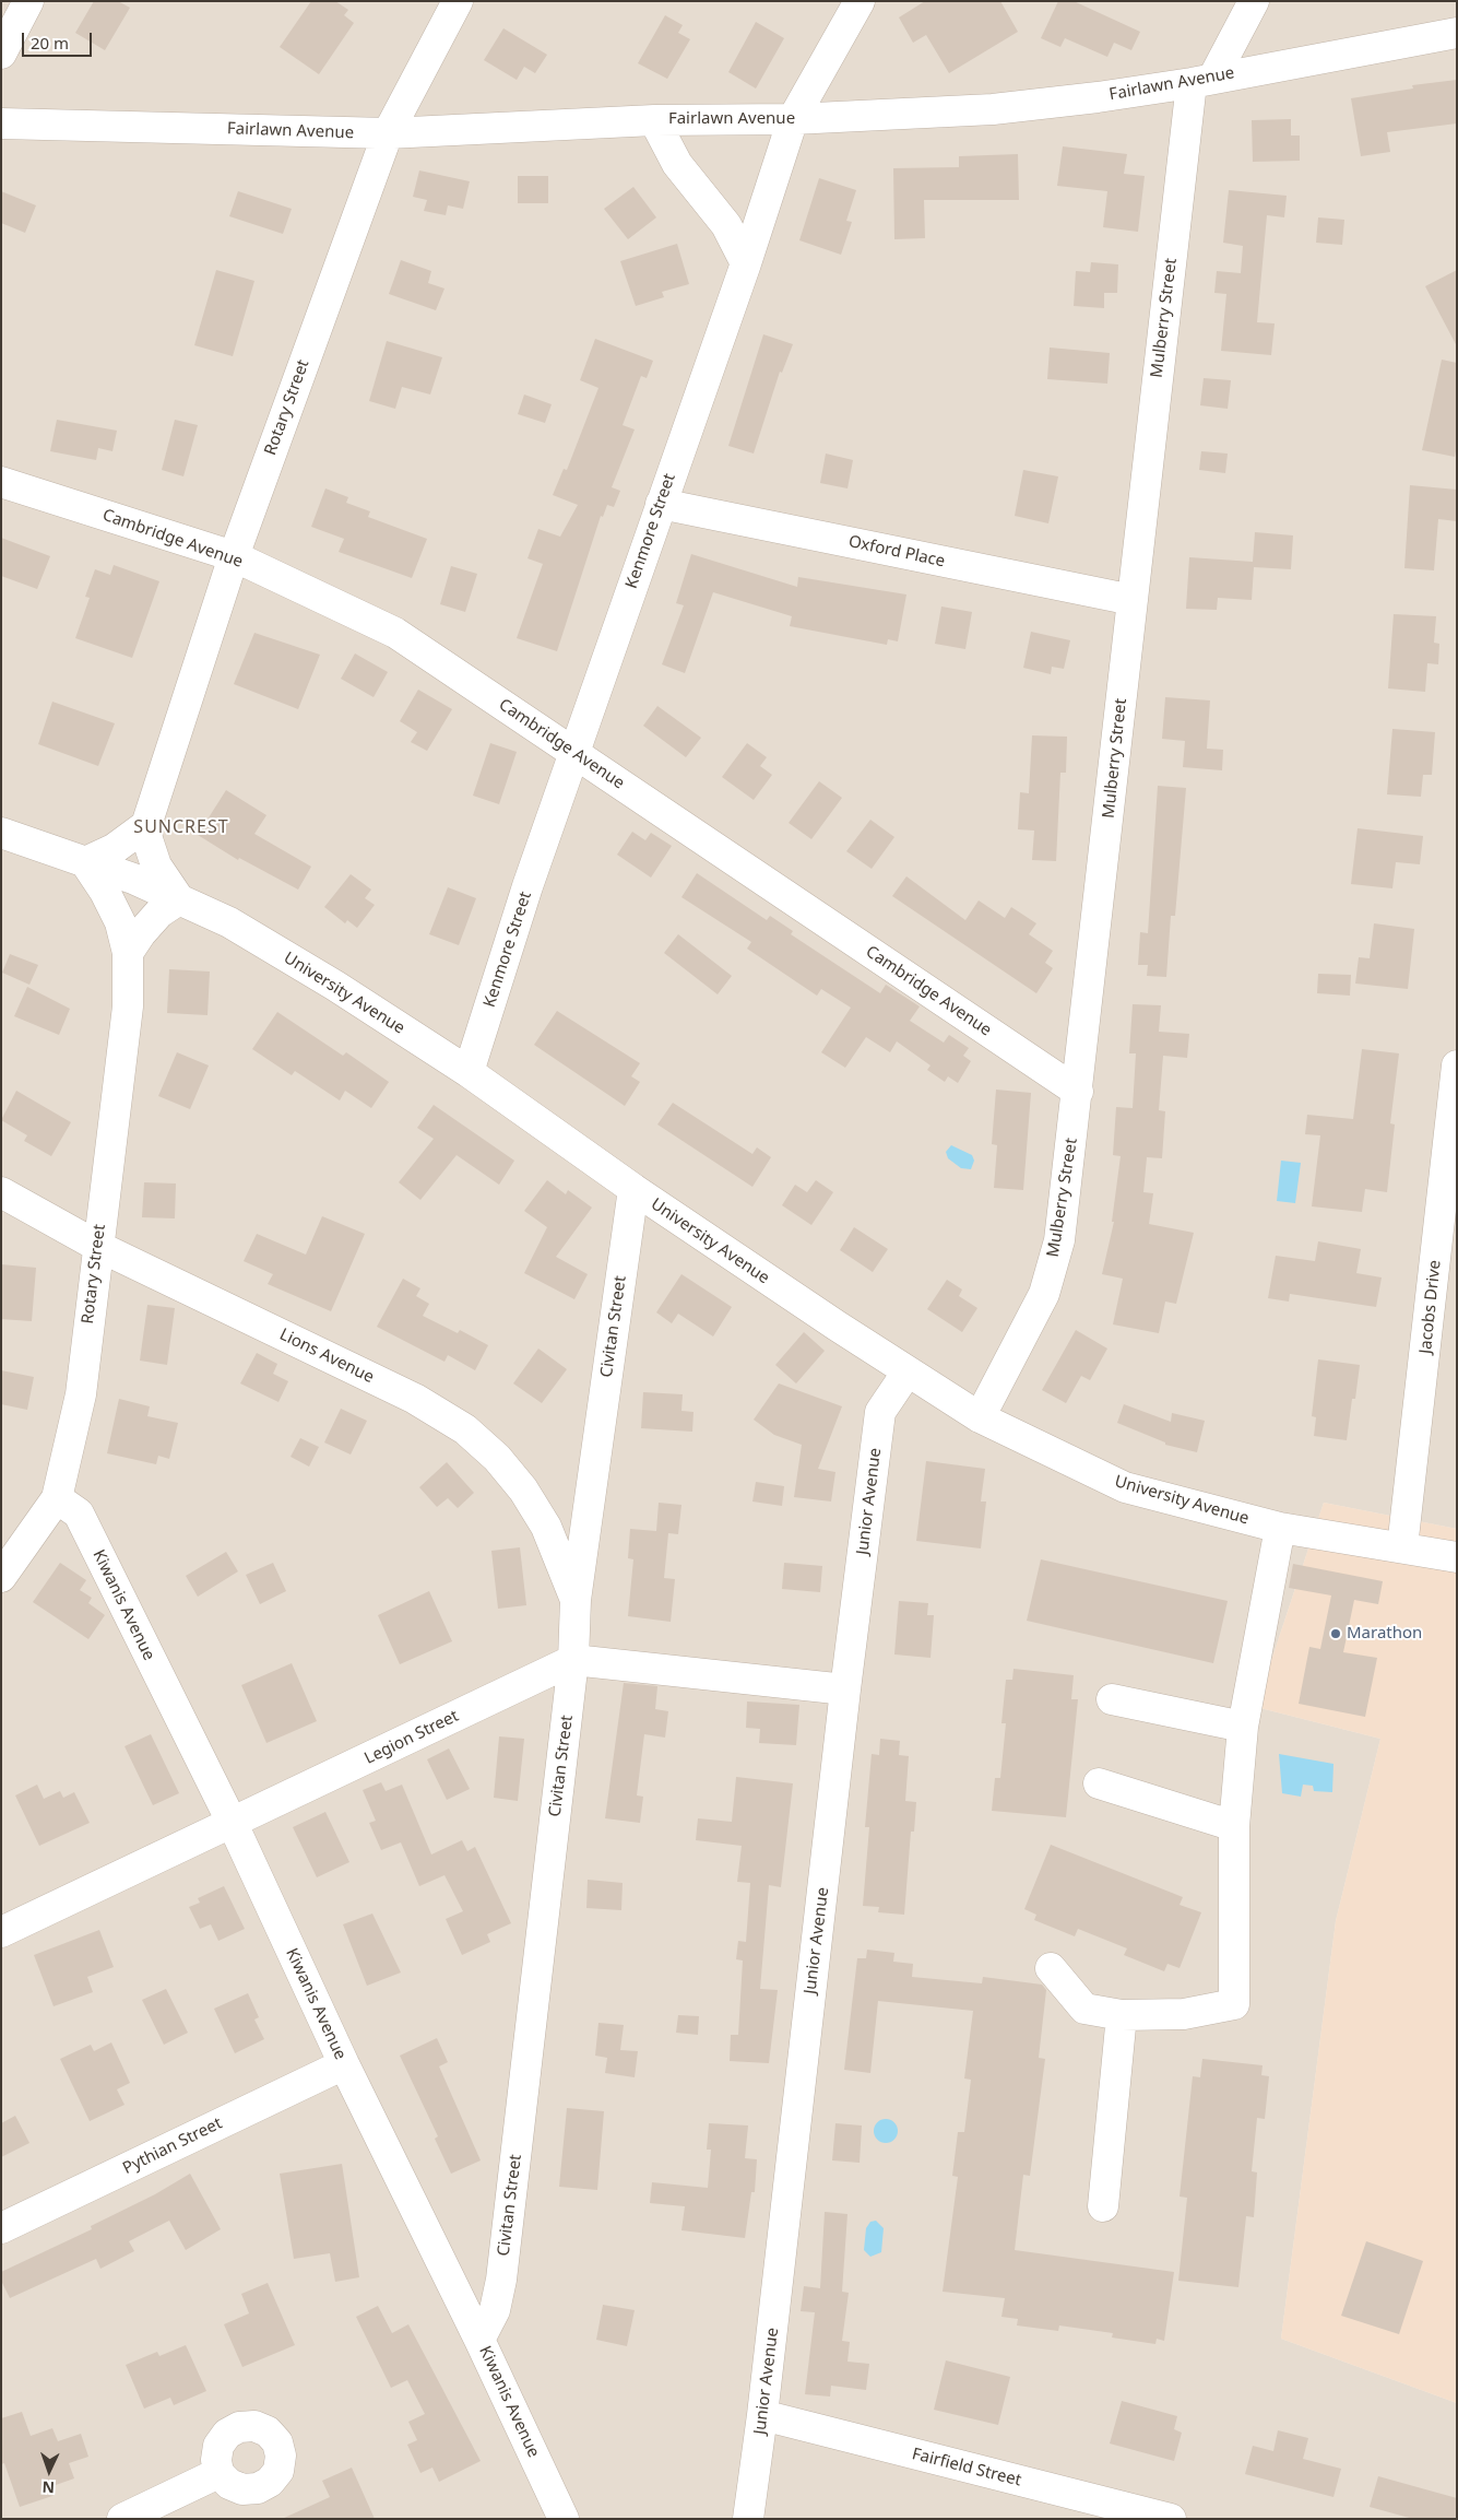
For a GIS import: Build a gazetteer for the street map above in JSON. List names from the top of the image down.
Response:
{
  "streets": {
    "street": [
      "Fairlawn Avenue",
      "Mulberry Street",
      "Rotary Street",
      "Kenmore Street",
      "Cambridge Avenue",
      "Oxford Place",
      "University Avenue",
      "Jacobs Drive",
      "Civitan Street",
      "Lions Avenue",
      "Junior Avenue",
      "Kiwanis Avenue",
      "Legion Street",
      "Pythian Street",
      "Fairfield Street"
    ]
  },
  "crossings": [
    ["Fairlawn Avenue", "Mulberry Street"],
    ["Fairlawn Avenue", "Rotary Street"],
    ["Fairlawn Avenue", "Kenmore Street"],
    ["Mulberry Street", "Cambridge Avenue"],
    ["Mulberry Street", "Oxford Place"],
    ["Mulberry Street", "University Avenue"],
    ["Rotary Street", "Cambridge Avenue"],
    ["Rotary Street", "University Avenue"],
    ["Rotary Street", "Lions Avenue"],
    ["Rotary Street", "Kiwanis Avenue"],
    ["Kenmore Street", "Cambridge Avenue"],
    ["Kenmore Street", "Oxford Place"],
    ["Kenmore Street", "University Avenue"],
    ["University Avenue", "Jacobs Drive"],
    ["University Avenue", "Civitan Street"],
    ["University Avenue", "Junior Avenue"],
    ["Civitan Street", "Lions Avenue"],
    ["Civitan Street", "Kiwanis Avenue"],
    ["Civitan Street", "Legion Street"],
    ["Junior Avenue", "Fairfield Street"],
    ["Kiwanis Avenue", "Legion Street"],
    ["Kiwanis Avenue", "Pythian Street"]
  ],
  "districts": ["SUNCREST"],
  "places": ["Marathon"],
  "scale_bar": "20 m",
  "north": "bottom"
}
